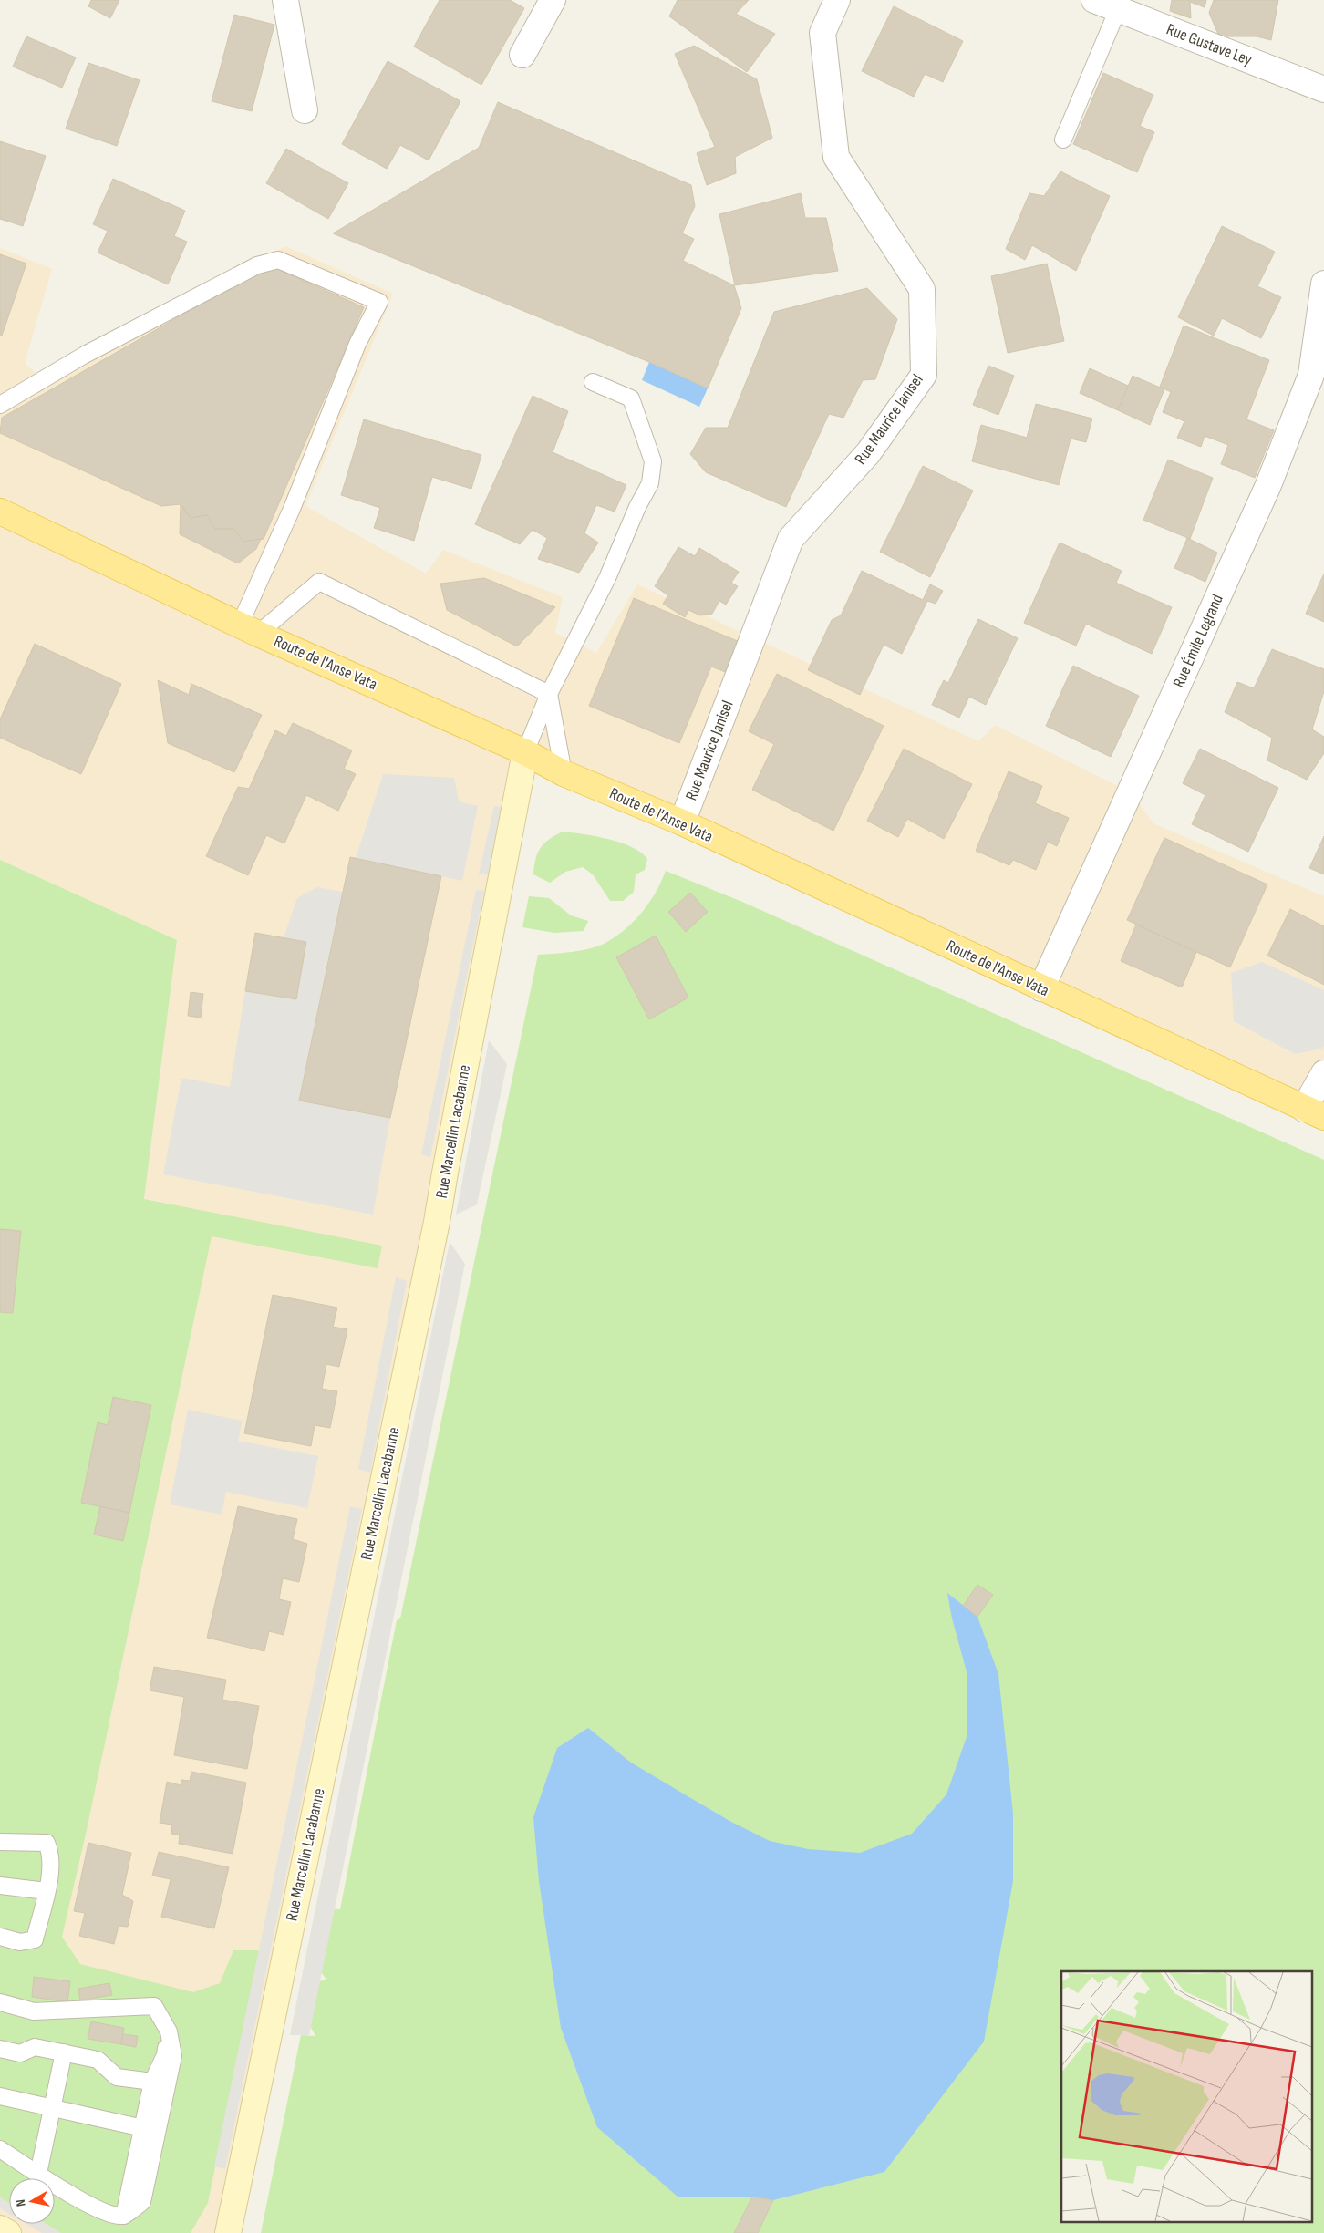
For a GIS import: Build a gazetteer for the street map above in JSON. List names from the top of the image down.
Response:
{
  "streets": {
    "main road": ["Route de l'Anse Vata"],
    "street": [
      "Rue Gustave Ley",
      "Rue Maurice Janisel",
      "Rue Émile Legrand",
      "Rue Marcellin Lacabanne"
    ]
  },
  "crossings": [
    ["Rue Maurice Janisel", "Route de l'Anse Vata"],
    ["Rue Émile Legrand", "Route de l'Anse Vata"],
    ["Route de l'Anse Vata", "Rue Marcellin Lacabanne"]
  ],
  "north": "left"
}
